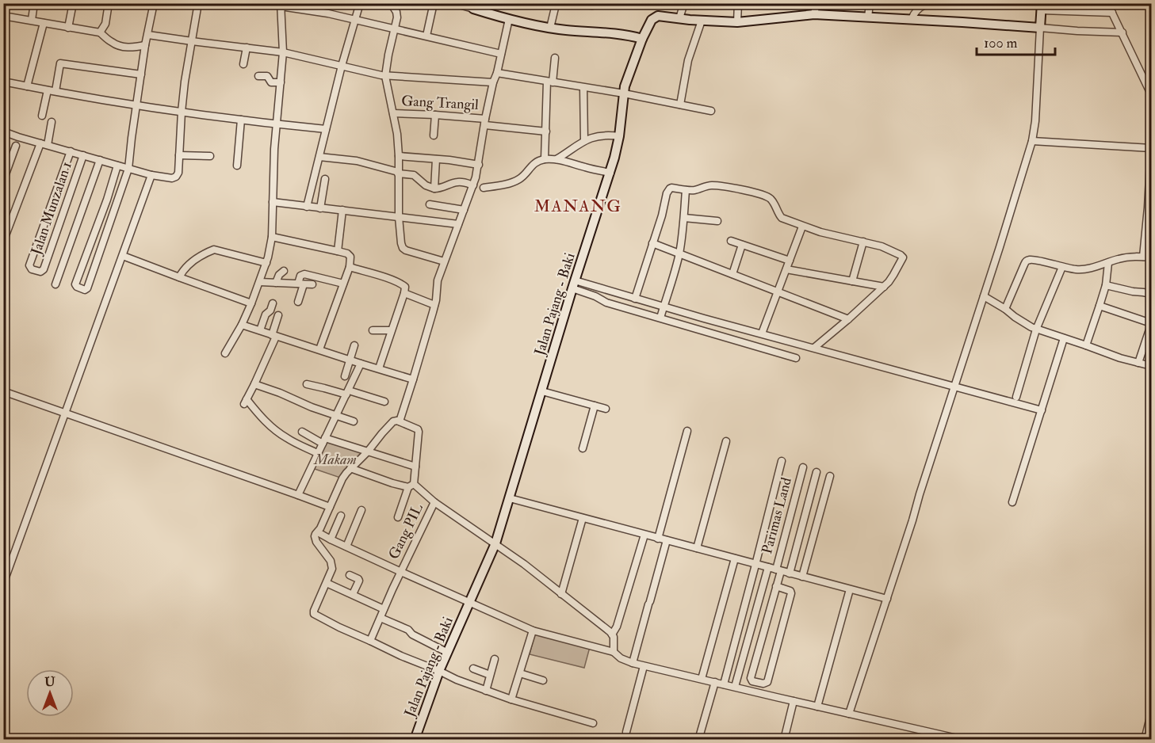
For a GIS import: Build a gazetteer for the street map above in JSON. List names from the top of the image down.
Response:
{
  "streets": {
    "main road": ["Jalan Pajang - Baki"],
    "street": [
      "Gang Trangil",
      "Jalan Munzalan 1",
      "Parimas Land",
      "Gang PIL"
    ]
  },
  "districts": ["MANANG"],
  "parks": ["Makam"],
  "scale_bar": "100 m",
  "north": "top"
}
